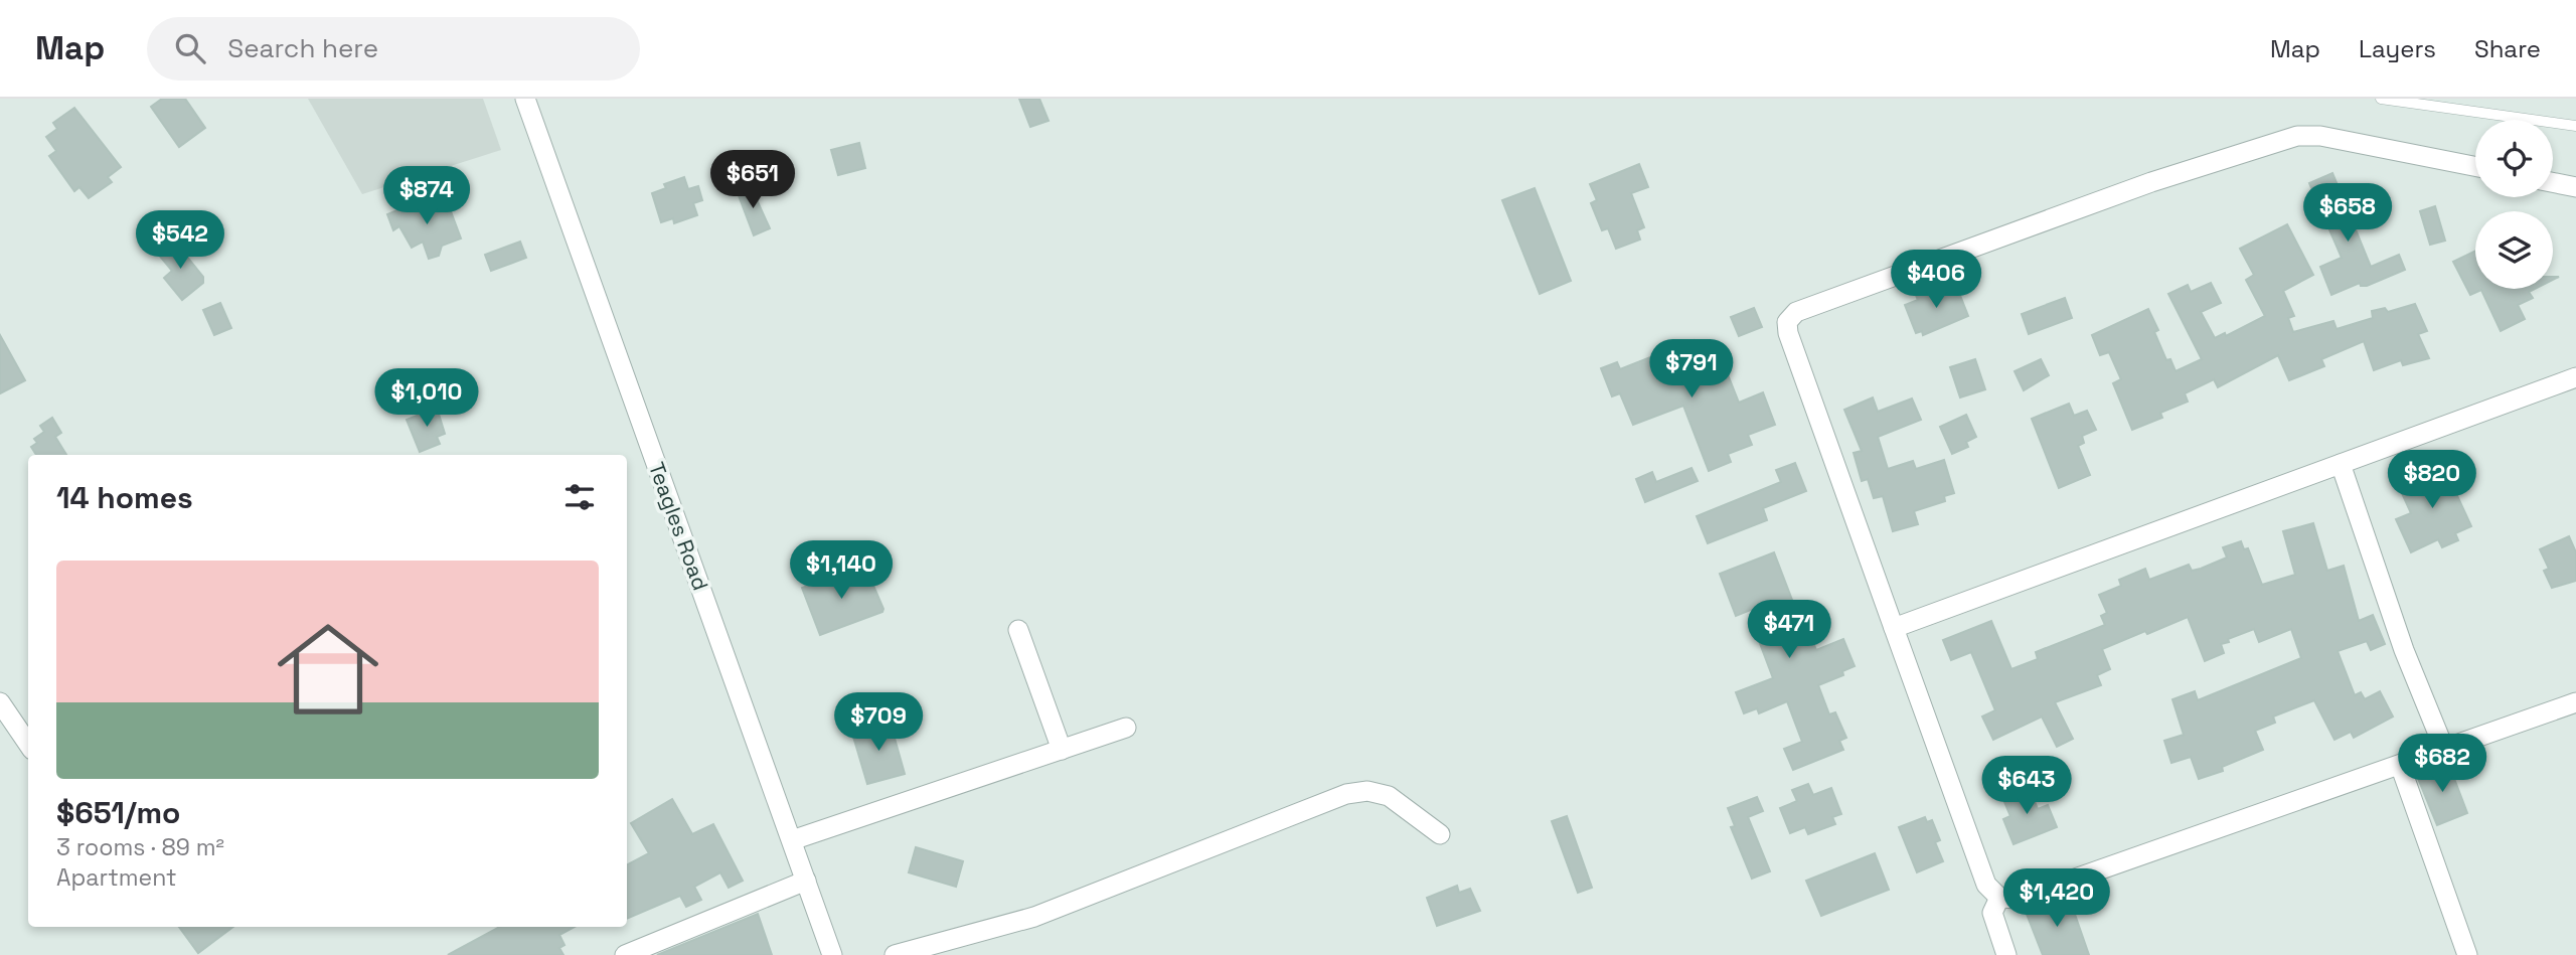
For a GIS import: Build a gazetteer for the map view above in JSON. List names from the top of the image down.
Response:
{
  "streets": {
    "street": ["Teagles Road"]
  },
  "page": {
    "header": "Map",
    "search": "Search here",
    "nav": ["Map", "Layers", "Share"],
    "price": [
      "$651",
      "$874",
      "$658",
      "$542",
      "$406",
      "$791",
      "$1,010",
      "$820",
      "$1,140",
      "$471",
      "$709",
      "$682",
      "$643",
      "$1,420"
    ],
    "heading": "14 homes",
    "list": [
      {
        "name": "$651/mo",
        "note": "3 rooms · 89 m² · Apartment"
      }
    ]
  }
}
